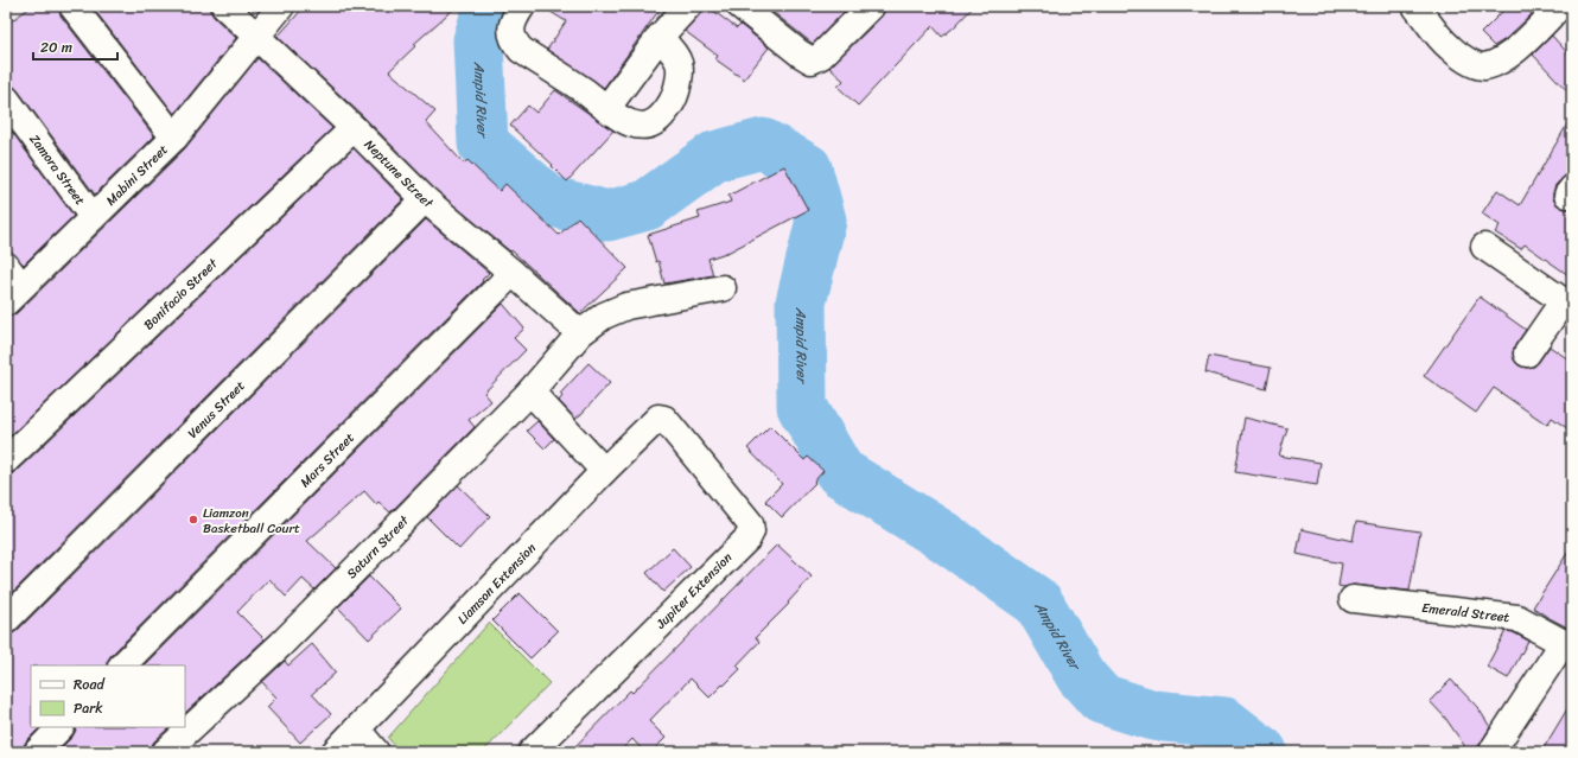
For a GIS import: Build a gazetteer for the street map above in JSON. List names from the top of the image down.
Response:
{
  "streets": {
    "street": [
      "Zamora Street",
      "Neptune Street",
      "Mabini Street",
      "Bonifacio Street",
      "Venus Street",
      "Mars Street",
      "Saturn Street",
      "Liamson Extension",
      "Jupiter Extension",
      "Emerald Street"
    ]
  },
  "crossings": [
    ["Zamora Street", "Mabini Street"],
    ["Neptune Street", "Mabini Street"],
    ["Neptune Street", "Bonifacio Street"],
    ["Neptune Street", "Venus Street"],
    ["Neptune Street", "Mars Street"],
    ["Neptune Street", "Saturn Street"],
    ["Liamson Extension", "Jupiter Extension"]
  ],
  "water": ["Ampid River"],
  "places": ["Liamzon Basketball Court"],
  "legend": ["Road", "Park"],
  "scale_bar": "20 m"
}
